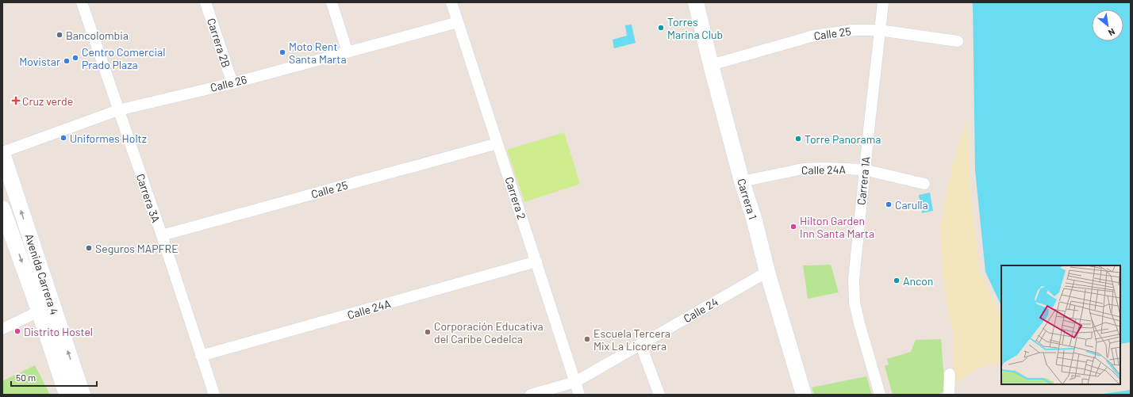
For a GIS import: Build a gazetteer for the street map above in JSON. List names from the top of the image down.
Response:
{
  "streets": {
    "main road": ["Carrera 1", "Avenida Carrera 4"],
    "street": [
      "Calle 25",
      "Carrera 2B",
      "Calle 26",
      "Calle 24A",
      "Carrera 1A",
      "Carrera 3A",
      "Carrera 2",
      "Calle 24"
    ]
  },
  "crossings": [
    ["Calle 25", "Carrera 1A"],
    ["Calle 25", "Carrera 3A"],
    ["Calle 25", "Carrera 2"],
    ["Calle 25", "Carrera 1"],
    ["Carrera 2B", "Calle 26"],
    ["Calle 26", "Carrera 3A"],
    ["Calle 26", "Carrera 2"],
    ["Calle 26", "Avenida Carrera 4"],
    ["Calle 24A", "Carrera 1A"],
    ["Calle 24A", "Carrera 3A"],
    ["Calle 24A", "Carrera 2"],
    ["Calle 24A", "Carrera 1"],
    ["Carrera 2", "Calle 24"],
    ["Carrera 1", "Calle 24"]
  ],
  "places": {
    "other": [
      "Torres Marina Club",
      "Bancolombia",
      "Moto Rent Santa Marta",
      "Centro Comercial Prado Plaza",
      "Movistar",
      "Uniformes Holtz",
      "Torre Panorama",
      "Carulla",
      "Hilton Garden Inn Santa Marta",
      "Seguros MAPFRE",
      "Ancon",
      "Distrito Hostel",
      "Corporación Educativa del Caribe Cedelca",
      "Escuela Tercera Mix La Licorera"
    ],
    "health": ["Cruz verde"]
  },
  "scale_bar": "50 m",
  "north": "bottom right"
}
